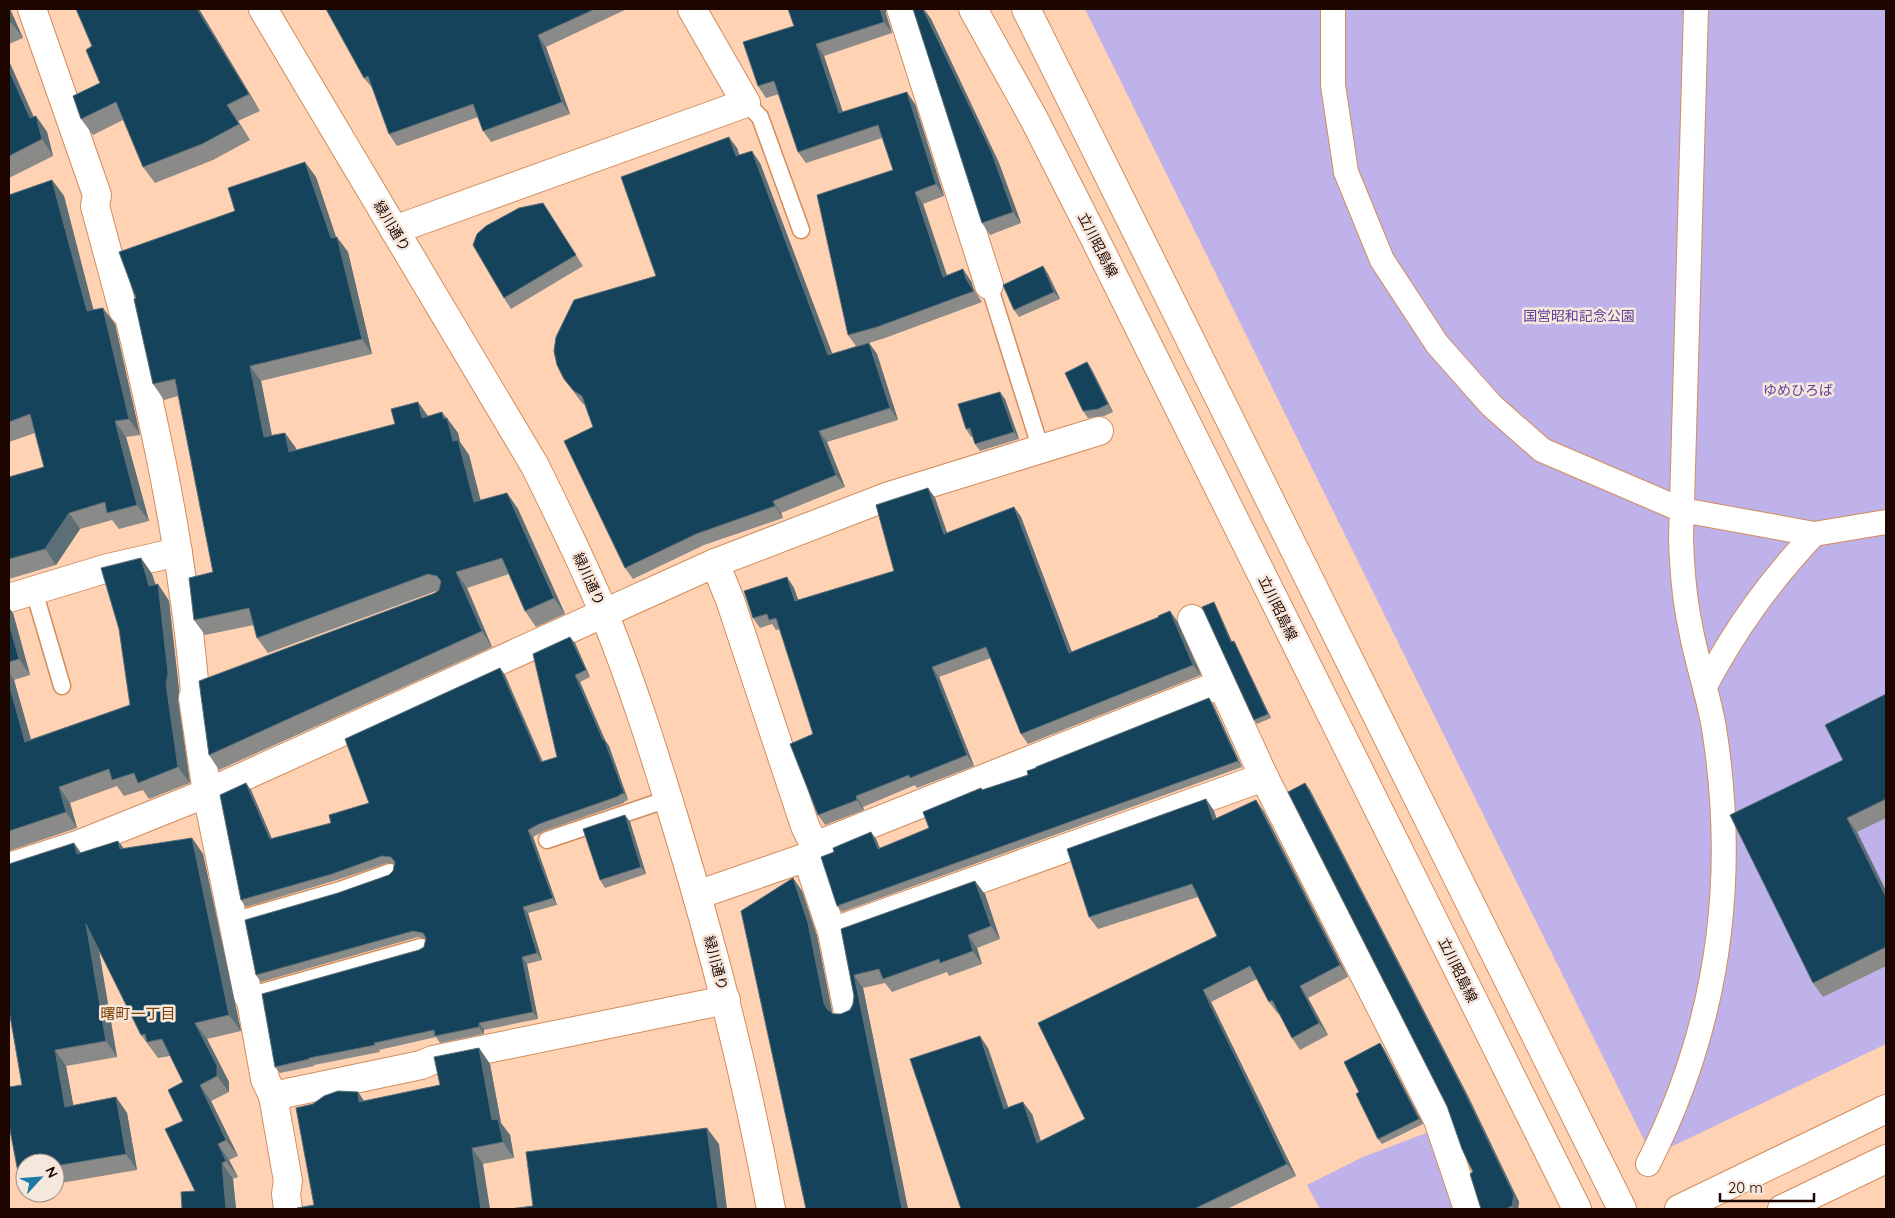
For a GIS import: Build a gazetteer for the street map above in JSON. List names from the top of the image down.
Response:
{
  "streets": {
    "street": ["緑川通り", "立川昭島線"]
  },
  "districts": ["曙町一丁目"],
  "parks": ["国営昭和記念公園", "ゆめひろば"],
  "scale_bar": "20 m",
  "north": "top right"
}
